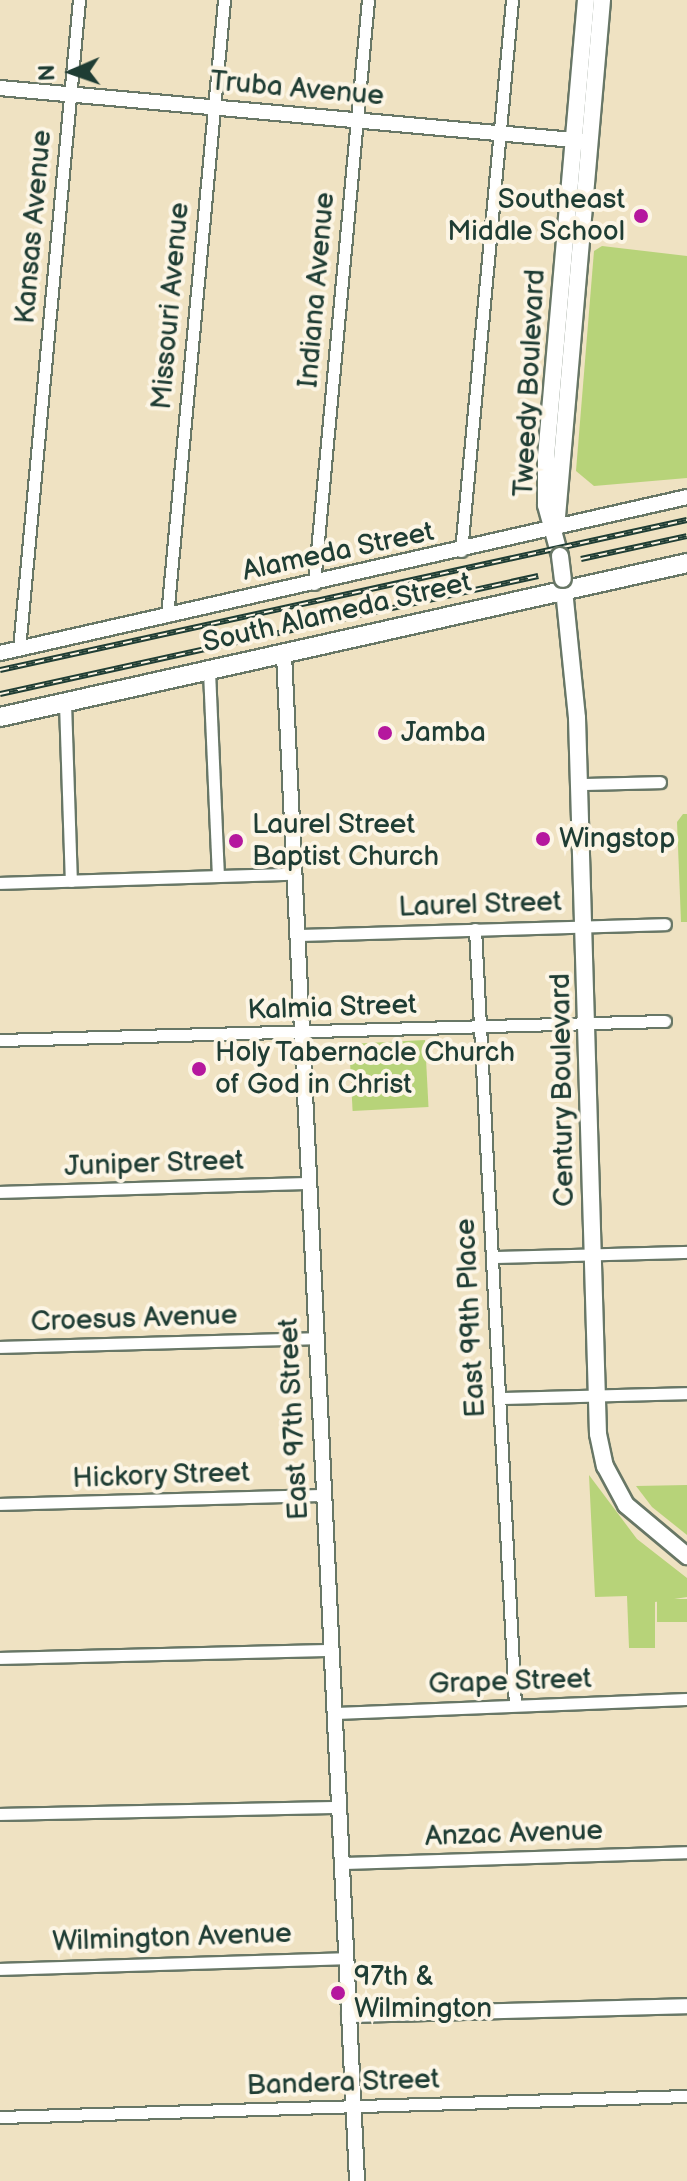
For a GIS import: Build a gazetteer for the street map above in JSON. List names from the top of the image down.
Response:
{
  "streets": {
    "main road": ["Tweedy Boulevard", "South Alameda Street", "Century Boulevard"],
    "street": [
      "Truba Avenue",
      "Kansas Avenue",
      "Indiana Avenue",
      "Missouri Avenue",
      "Alameda Street",
      "Laurel Street",
      "Kalmia Street",
      "Juniper Street",
      "East 99th Place",
      "Croesus Avenue",
      "East 97th Street",
      "Hickory Street",
      "Grape Street",
      "Anzac Avenue",
      "Wilmington Avenue",
      "Bandera Street"
    ]
  },
  "crossings": [
    ["Truba Avenue", "Kansas Avenue"],
    ["Truba Avenue", "Indiana Avenue"],
    ["Truba Avenue", "Missouri Avenue"],
    ["Truba Avenue", "Tweedy Boulevard"],
    ["Kansas Avenue", "Alameda Street"],
    ["Indiana Avenue", "Alameda Street"],
    ["Missouri Avenue", "Alameda Street"],
    ["Tweedy Boulevard", "Alameda Street"],
    ["Tweedy Boulevard", "South Alameda Street"],
    ["Tweedy Boulevard", "Century Boulevard"],
    ["South Alameda Street", "Century Boulevard"],
    ["South Alameda Street", "East 97th Street"],
    ["Laurel Street", "Century Boulevard"],
    ["Laurel Street", "East 99th Place"],
    ["Laurel Street", "East 97th Street"],
    ["Kalmia Street", "Century Boulevard"],
    ["Kalmia Street", "East 99th Place"],
    ["Kalmia Street", "East 97th Street"],
    ["Juniper Street", "East 97th Street"],
    ["East 99th Place", "Grape Street"],
    ["Croesus Avenue", "East 97th Street"],
    ["East 97th Street", "Hickory Street"],
    ["East 97th Street", "Grape Street"],
    ["East 97th Street", "Anzac Avenue"],
    ["East 97th Street", "Wilmington Avenue"],
    ["East 97th Street", "Bandera Street"]
  ],
  "places": [
    "Southeast Middle School",
    "Jamba",
    "Wingstop",
    "Laurel Street Baptist Church",
    "Holy Tabernacle Church of God in Christ",
    "97th & Wilmington"
  ],
  "north": "left"
}
